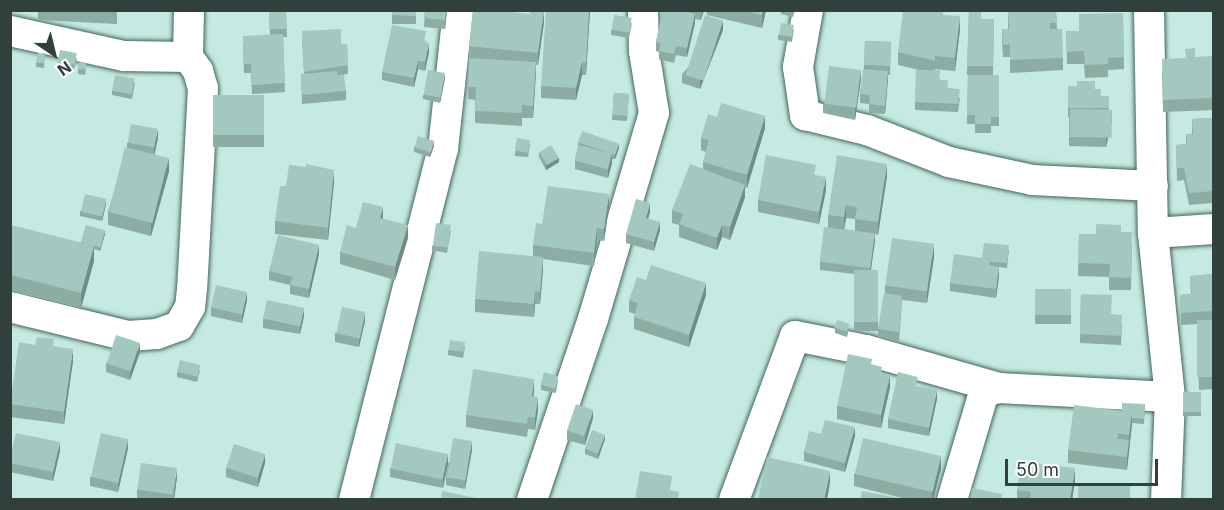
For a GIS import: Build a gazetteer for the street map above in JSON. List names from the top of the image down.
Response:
{
  "scale_bar": "50 m",
  "north": "bottom right"
}
